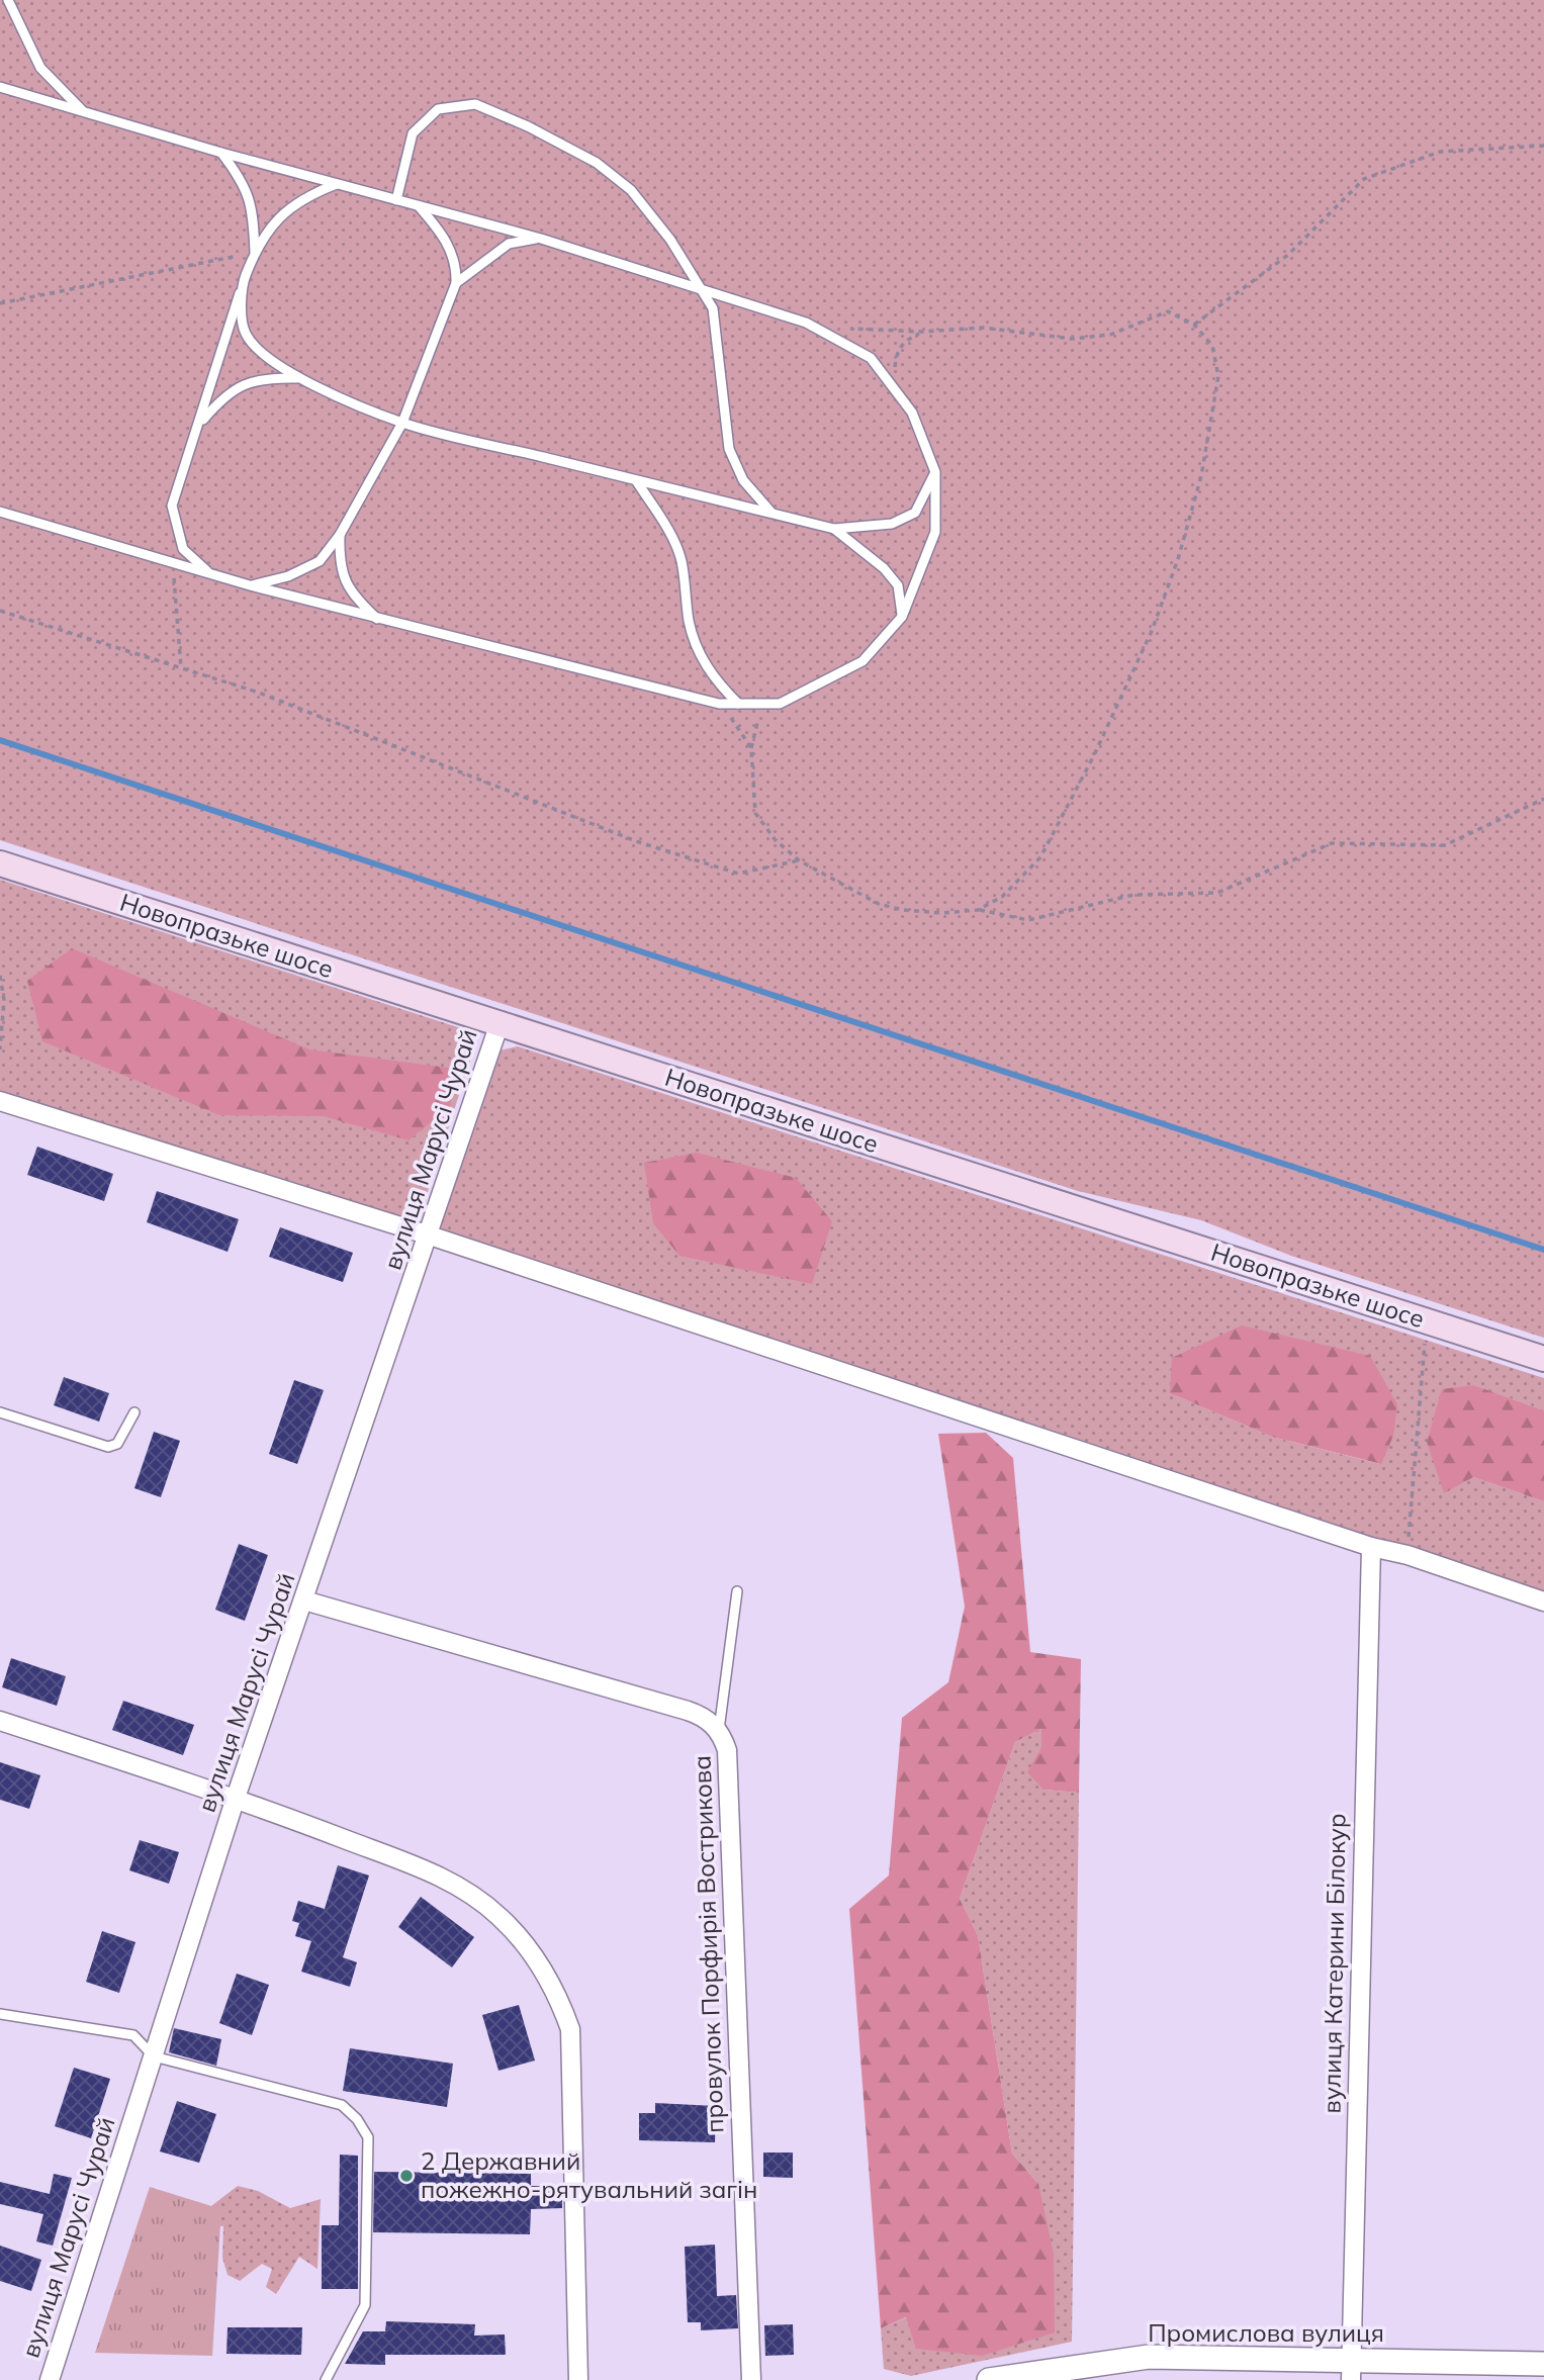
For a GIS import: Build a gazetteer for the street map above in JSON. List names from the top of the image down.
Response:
{
  "streets": {
    "main road": ["Новопразьке шосе"],
    "street": [
      "вулиця Марусі Чурай",
      "провулок Порфирія Вострикова",
      "вулиця Катерини Білокур",
      "Промислова вулиця"
    ]
  },
  "crossings": [
    ["Новопразьке шосе", "вулиця Марусі Чурай"],
    ["вулиця Марусі Чурай", "провулок Порфирія Вострикова"],
    ["вулиця Катерини Білокур", "Промислова вулиця"]
  ],
  "places": ["2 Державний пожежно-рятувальний загін"]
}
